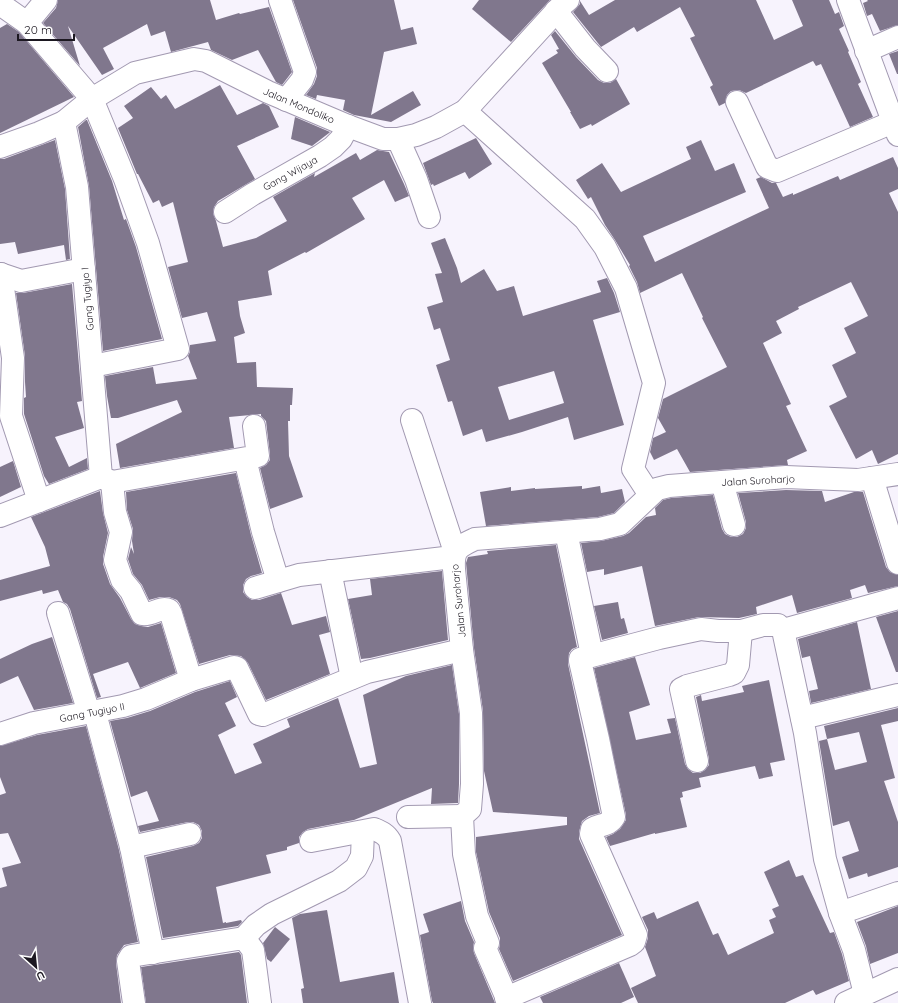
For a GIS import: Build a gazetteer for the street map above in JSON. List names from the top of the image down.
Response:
{
  "streets": {
    "street": [
      "Jalan Mondoliko",
      "Gang Wijaya",
      "Gang Tugiyo I",
      "Jalan Suroharjo",
      "Gang Tugiyo II"
    ]
  },
  "crossings": [
    ["Jalan Mondoliko", "Gang Wijaya"],
    ["Jalan Mondoliko", "Gang Tugiyo I"],
    ["Gang Tugiyo I", "Gang Tugiyo II"]
  ],
  "scale_bar": "20 m",
  "north": "bottom right"
}
